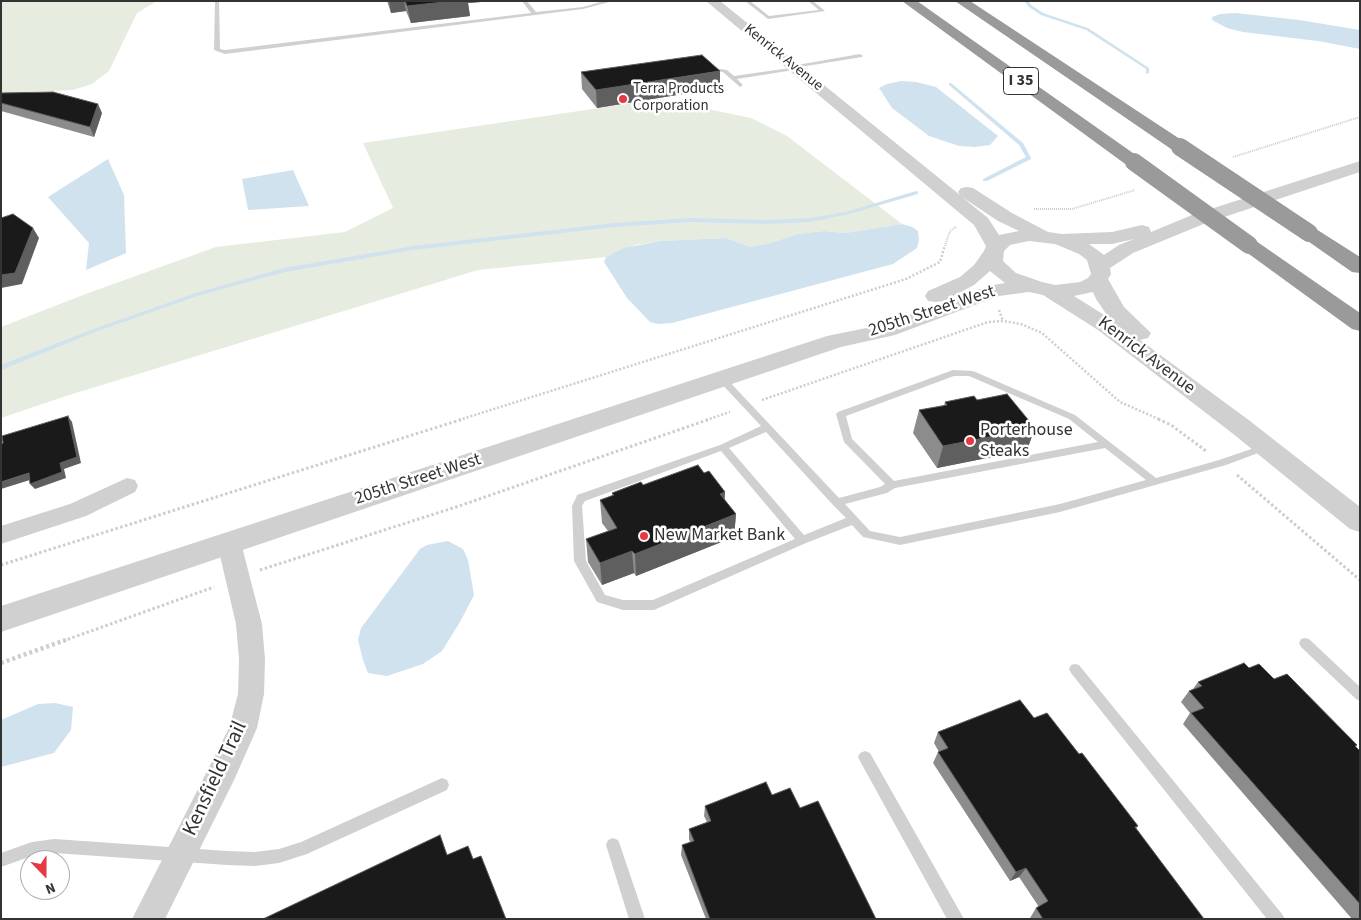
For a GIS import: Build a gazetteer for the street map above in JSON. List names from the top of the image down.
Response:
{
  "streets": {
    "highway": ["I 35"],
    "street": ["Kenrick Avenue", "205th Street West", "Kensfield Trail"]
  },
  "crossings": [
    ["Kenrick Avenue", "205th Street West"],
    ["205th Street West", "Kensfield Trail"]
  ],
  "places": ["Terra Products Corporation", "Porterhouse Steaks", "New Market Bank"],
  "north": "bottom"
}
